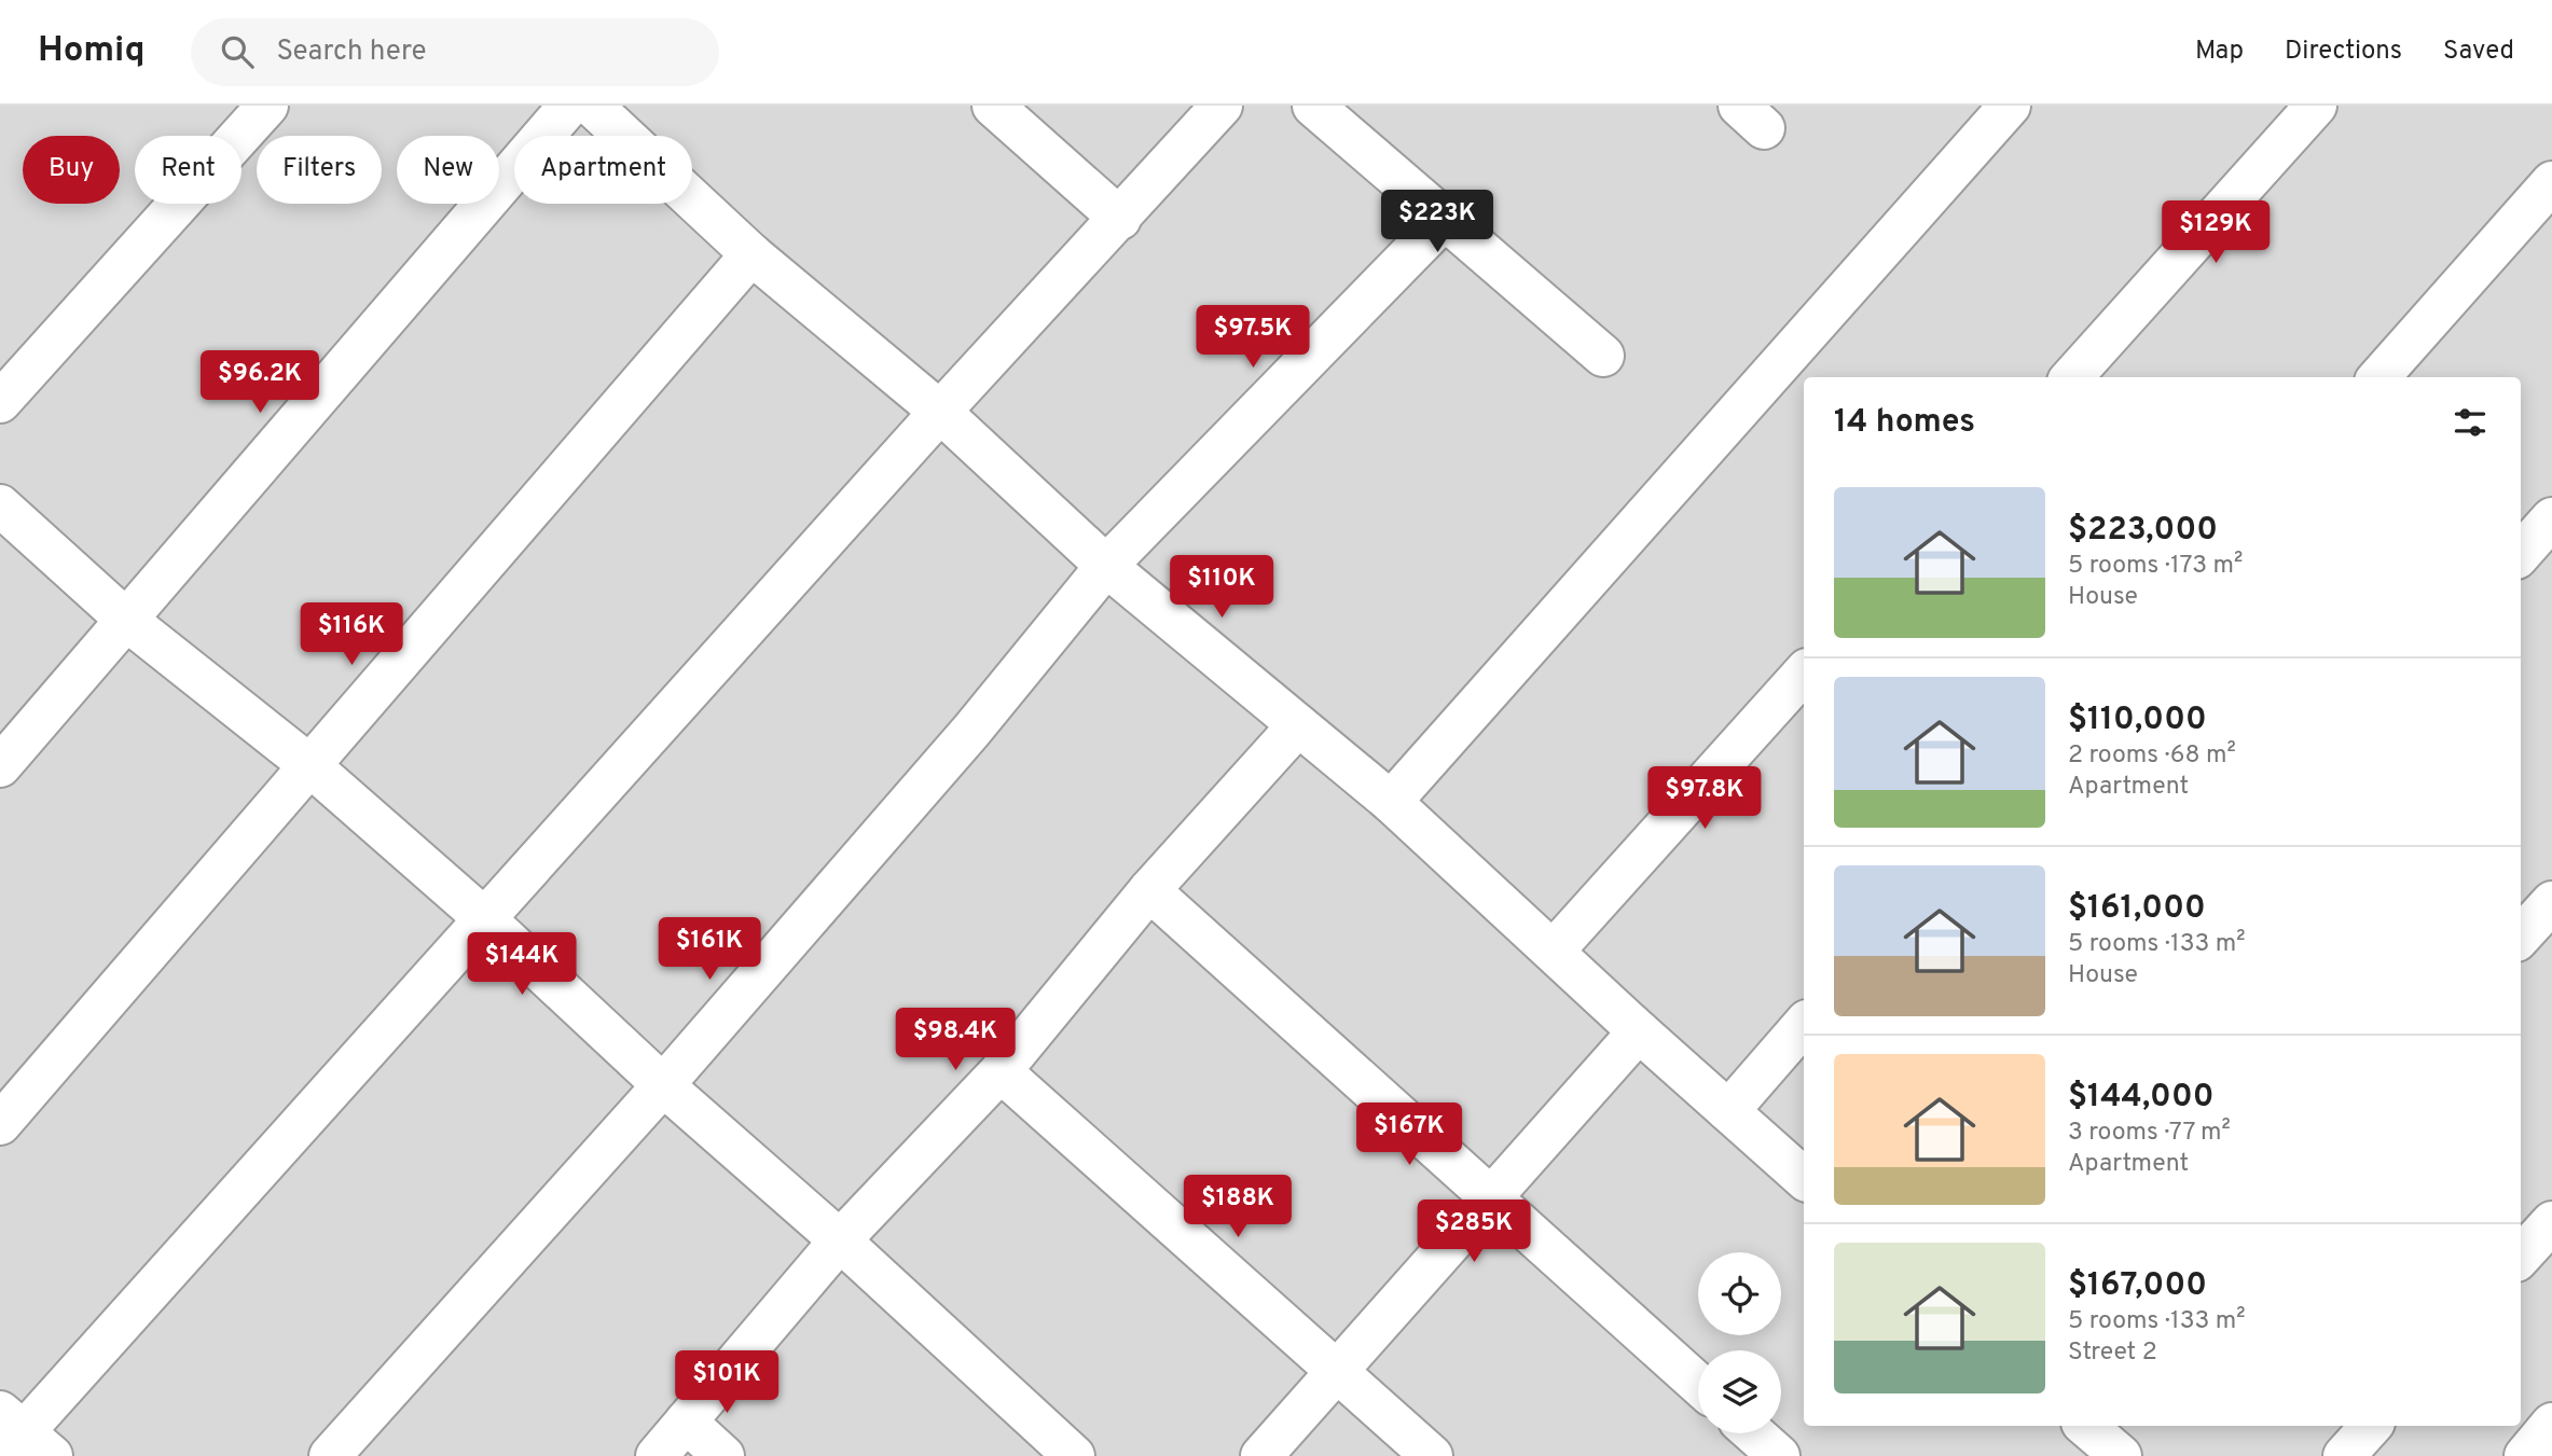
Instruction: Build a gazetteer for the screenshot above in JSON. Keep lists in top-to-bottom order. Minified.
{"page":{"header":"Homiq","search":"Search here","nav":["Map","Directions","Saved"],"chip":["Buy","Rent","Filters","New","Apartment"],"price":["$223K","$129K","$97.5K","$96.2K","$110K","$116K","$97.8K","$161K","$144K","$98.4K","$167K","$188K","$285K","$101K"],"heading":"14 homes","list":[{"name":"$223,000","note":"5 rooms · 173 m² · House"},{"name":"$110,000","note":"2 rooms · 68 m² · Apartment"},{"name":"$161,000","note":"5 rooms · 133 m² · House"},{"name":"$144,000","note":"3 rooms · 77 m² · Apartment"},{"name":"$167,000","note":"5 rooms · 133 m² · Street 2"}]}}
